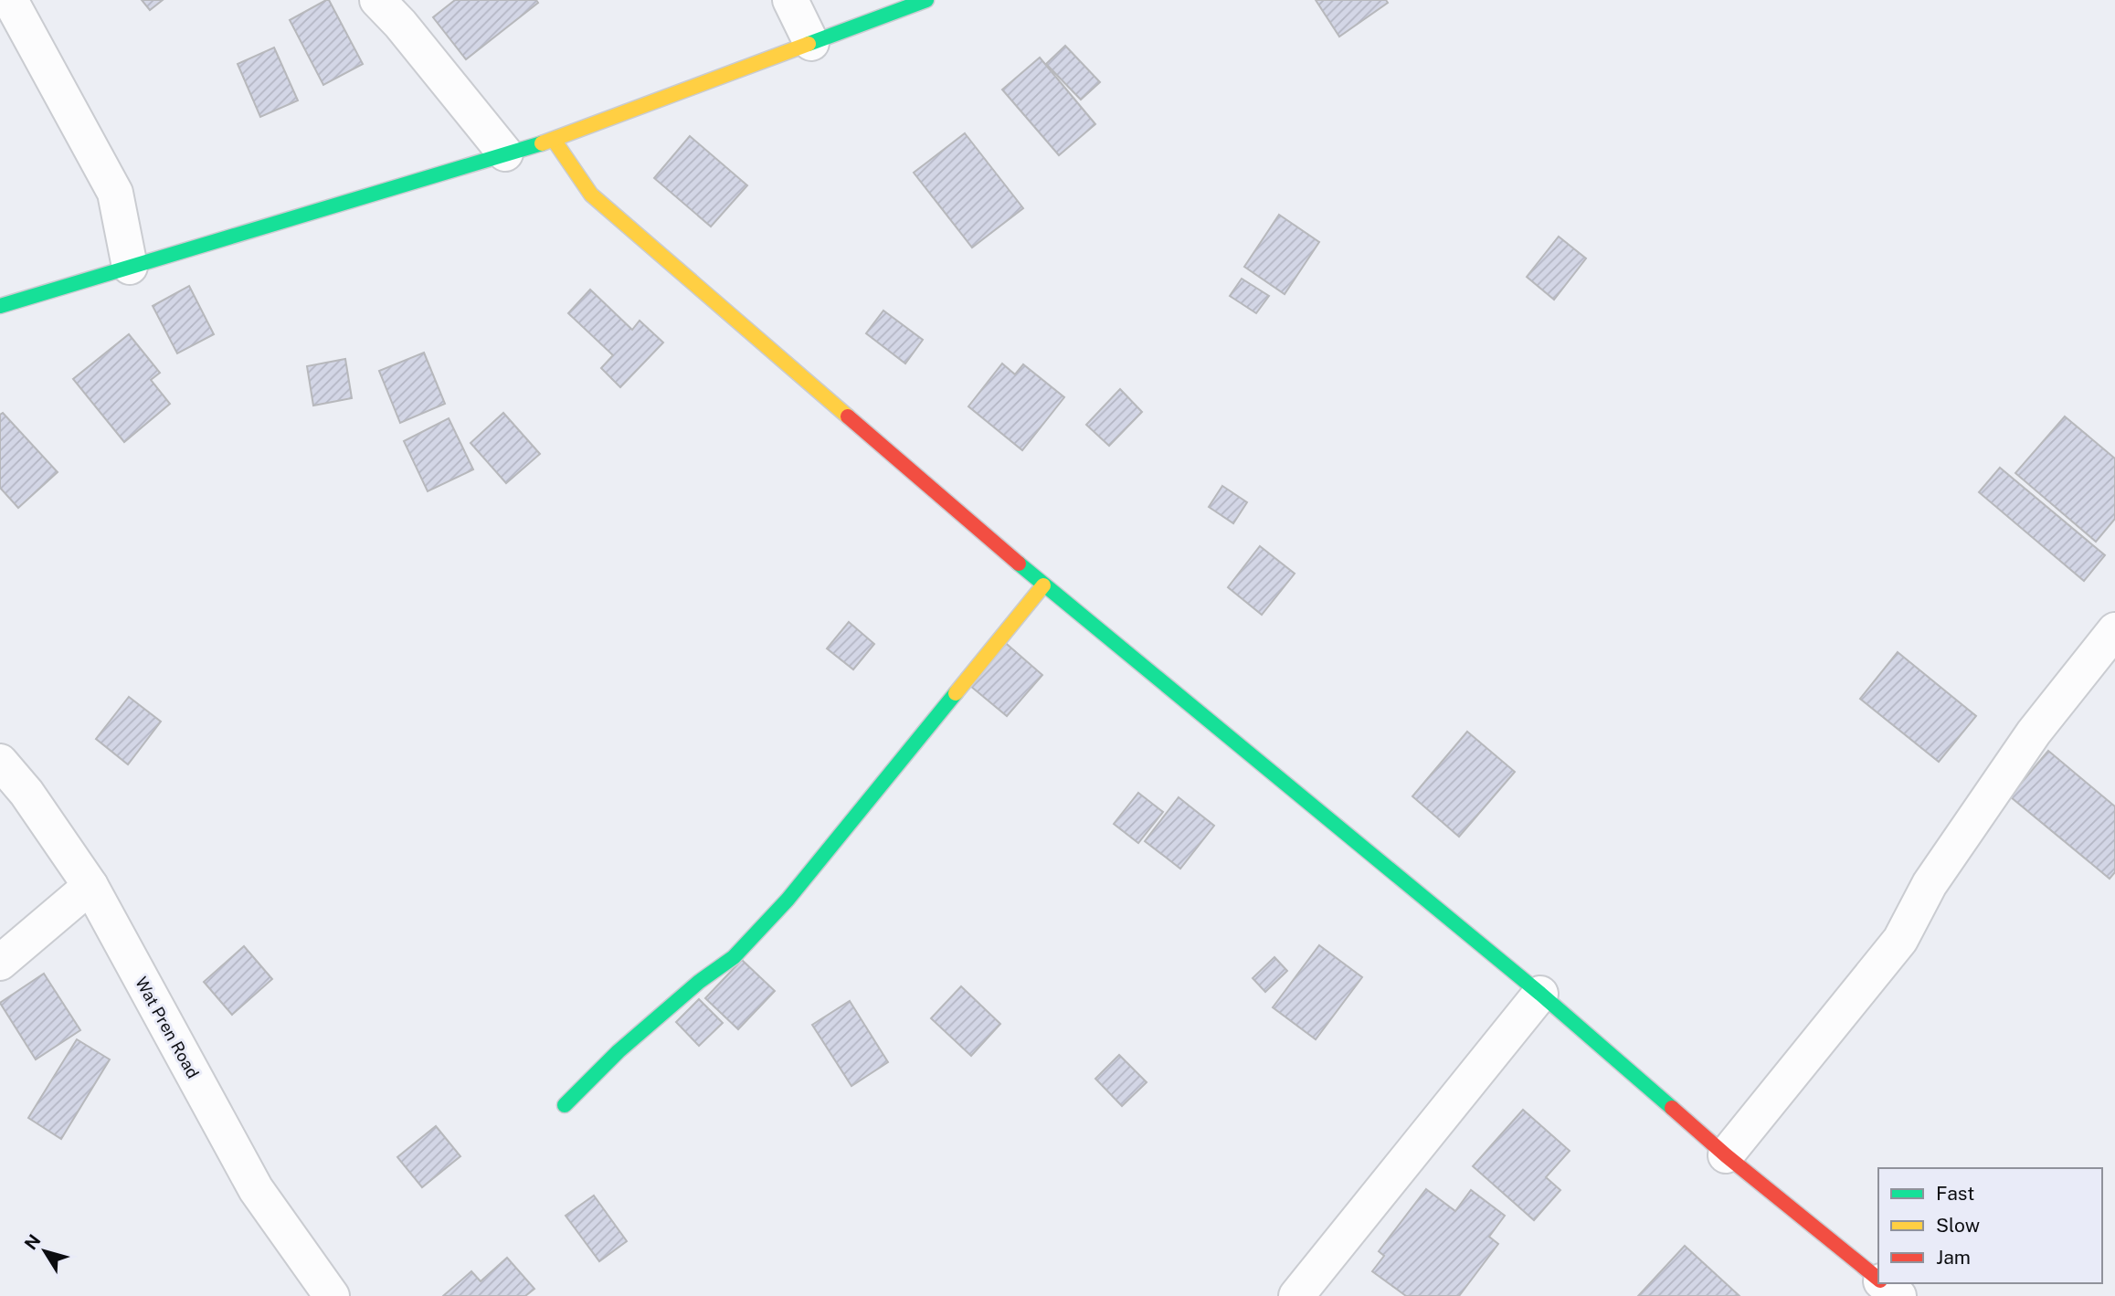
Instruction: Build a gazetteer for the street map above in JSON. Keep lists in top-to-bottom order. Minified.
{"streets":{"street":["Wat Pren Road"]},"legend":["Fast","Slow","Jam"],"north":"top left"}
